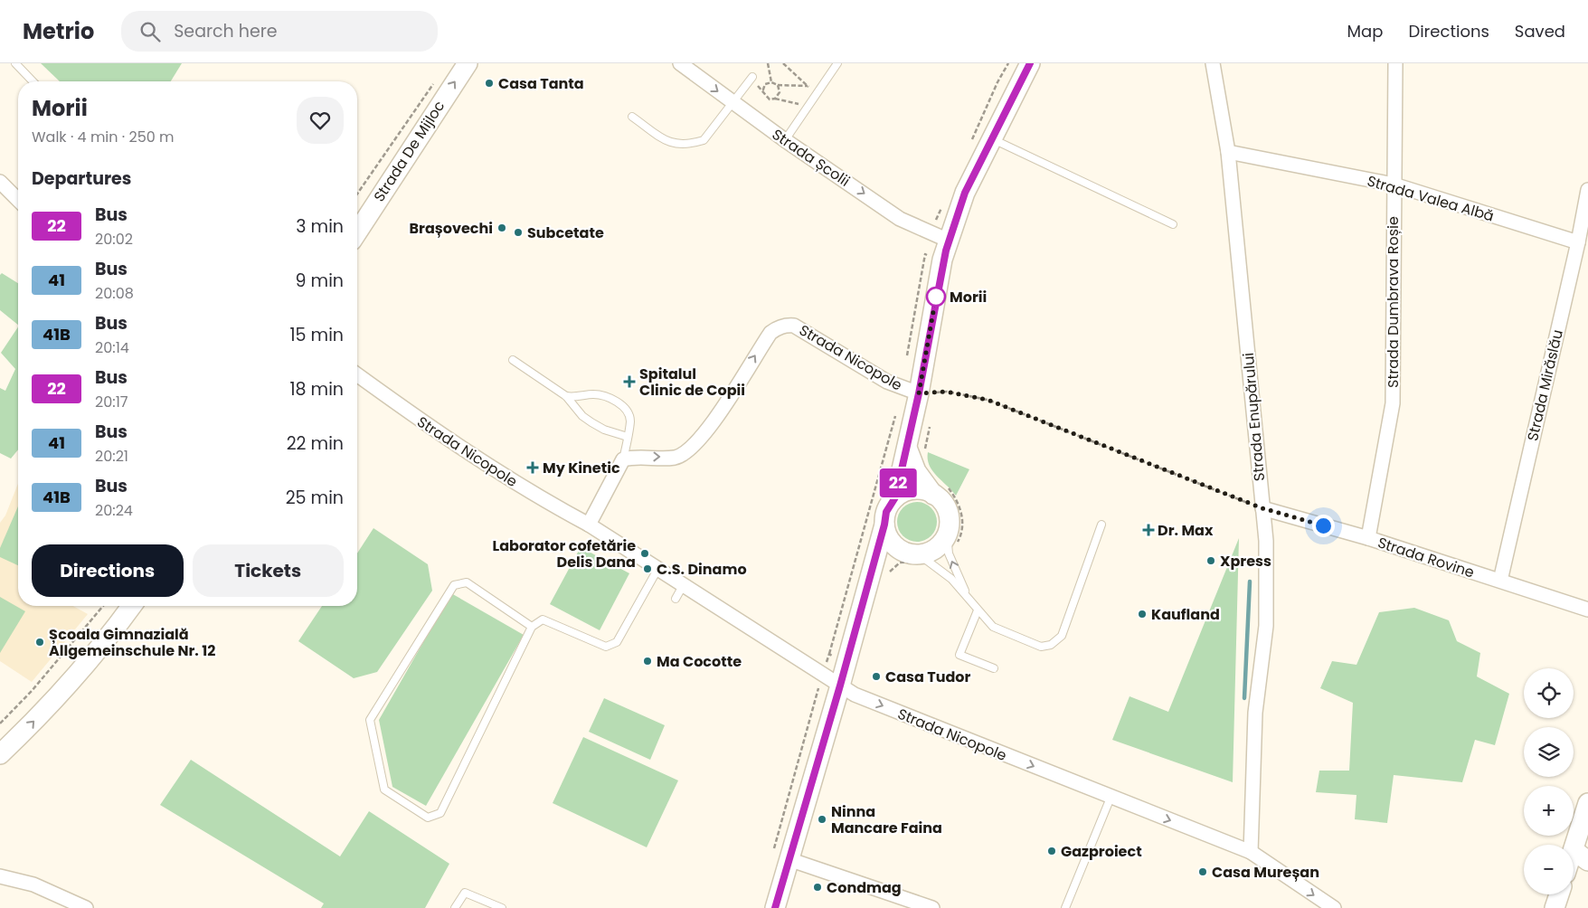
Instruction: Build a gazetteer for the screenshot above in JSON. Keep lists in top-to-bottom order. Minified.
{"streets":{"street":["Strada De Mijloc","Strada Școlii","Strada Valea Albă","Strada Dumbrava Roșie","Strada Nicopole","Strada Mirăslău","Strada Enupărului","Strada Rovine"]},"crossings":[["Strada Valea Albă","Strada Dumbrava Roșie"],["Strada Valea Albă","Strada Mirăslău"],["Strada Valea Albă","Strada Enupărului"],["Strada Dumbrava Roșie","Strada Rovine"],["Strada Nicopole","Strada Enupărului"],["Strada Mirăslău","Strada Rovine"],["Strada Enupărului","Strada Rovine"]],"one_way":["Strada De Mijloc","Strada Școlii","Strada Nicopole"],"places":{"other":["Casa Tanta","Brașovechi","Subcetate","Morii","Laborator cofetărie Delis Dana","Xpress","C.S. Dinamo","Kaufland","Școala Gimnazială Allgemeinschule Nr. 12","Ma Cocotte","Casa Tudor","Ninna Mancare Faina","Gazproiect","Casa Mureșan","Condmag"],"health":["Spitalul Clinic de Copii","My Kinetic","Dr. Max"]},"lines":["bus line 22"],"page":{"header":"Metrio","search":"Search here","nav":["Map","Directions","Saved"],"on_map":"22","heading":[["Morii","Walk · 4 min · 250 m"],"Departures"],"list":[{"mark":"22","name":"Bus","note":"20:02","value":"3 min"},{"mark":"41","name":"Bus","note":"20:08","value":"9 min"},{"mark":"41B","name":"Bus","note":"20:14","value":"15 min"},{"mark":"22","name":"Bus","note":"20:17","value":"18 min"},{"mark":"41","name":"Bus","note":"20:21","value":"22 min"},{"mark":"41B","name":"Bus","note":"20:24","value":"25 min"}],"buttons":["Directions","Tickets"],"map_buttons":["+","−"]}}
